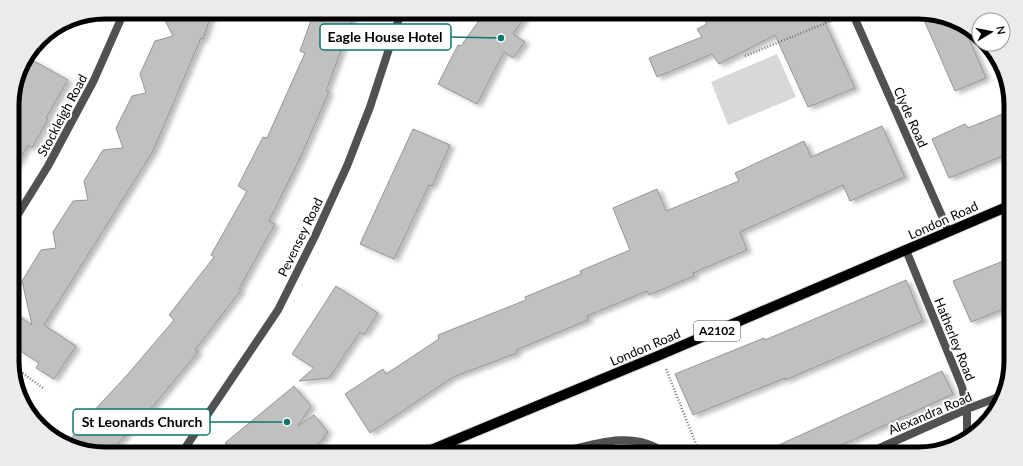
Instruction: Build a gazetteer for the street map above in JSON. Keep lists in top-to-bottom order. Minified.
{"streets":{"main road":["London Road","A2102"],"street":["Stockleigh Road","Clyde Road","Pevensey Road","Hatherley Road","Alexandra Road"]},"crossings":[["Clyde Road","London Road"],["London Road","Hatherley Road"],["Hatherley Road","Alexandra Road"]],"places":["Eagle House Hotel","St Leonards Church"],"north":"right"}
